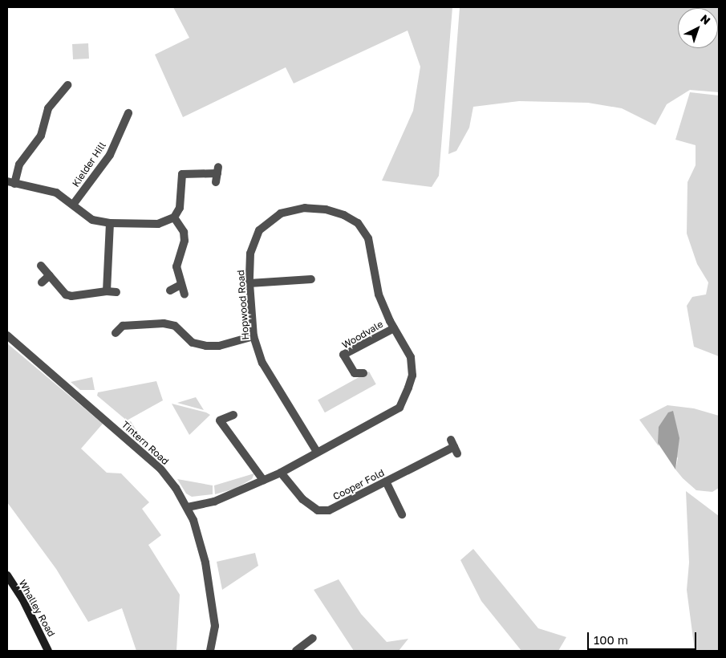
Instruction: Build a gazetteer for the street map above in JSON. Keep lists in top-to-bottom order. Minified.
{"streets":{"street":["Kielder Hill","Hopwood Road","Woodvale","Tintern Road","Cooper Fold","Whalley Road"]},"crossings":[["Hopwood Road","Woodvale"],["Hopwood Road","Tintern Road"],["Hopwood Road","Cooper Fold"]],"scale_bar":"100 m","north":"top right"}
